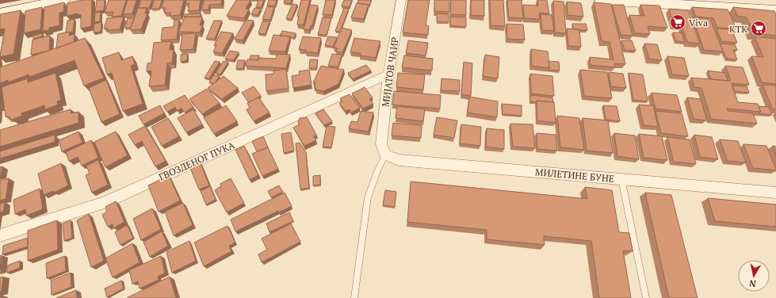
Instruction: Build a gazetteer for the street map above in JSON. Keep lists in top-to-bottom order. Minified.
{"streets":{"street":["МИЈАТОВ ЧАИР","ГВОЗДЕНОГ ПУКА","МИЛЕТИНЕ БУНЕ"]},"crossings":[["МИЈАТОВ ЧАИР","ГВОЗДЕНОГ ПУКА"],["МИЈАТОВ ЧАИР","МИЛЕТИНЕ БУНЕ"]],"places":{"supermarket":["Viva","KTK"]},"north":"bottom"}
